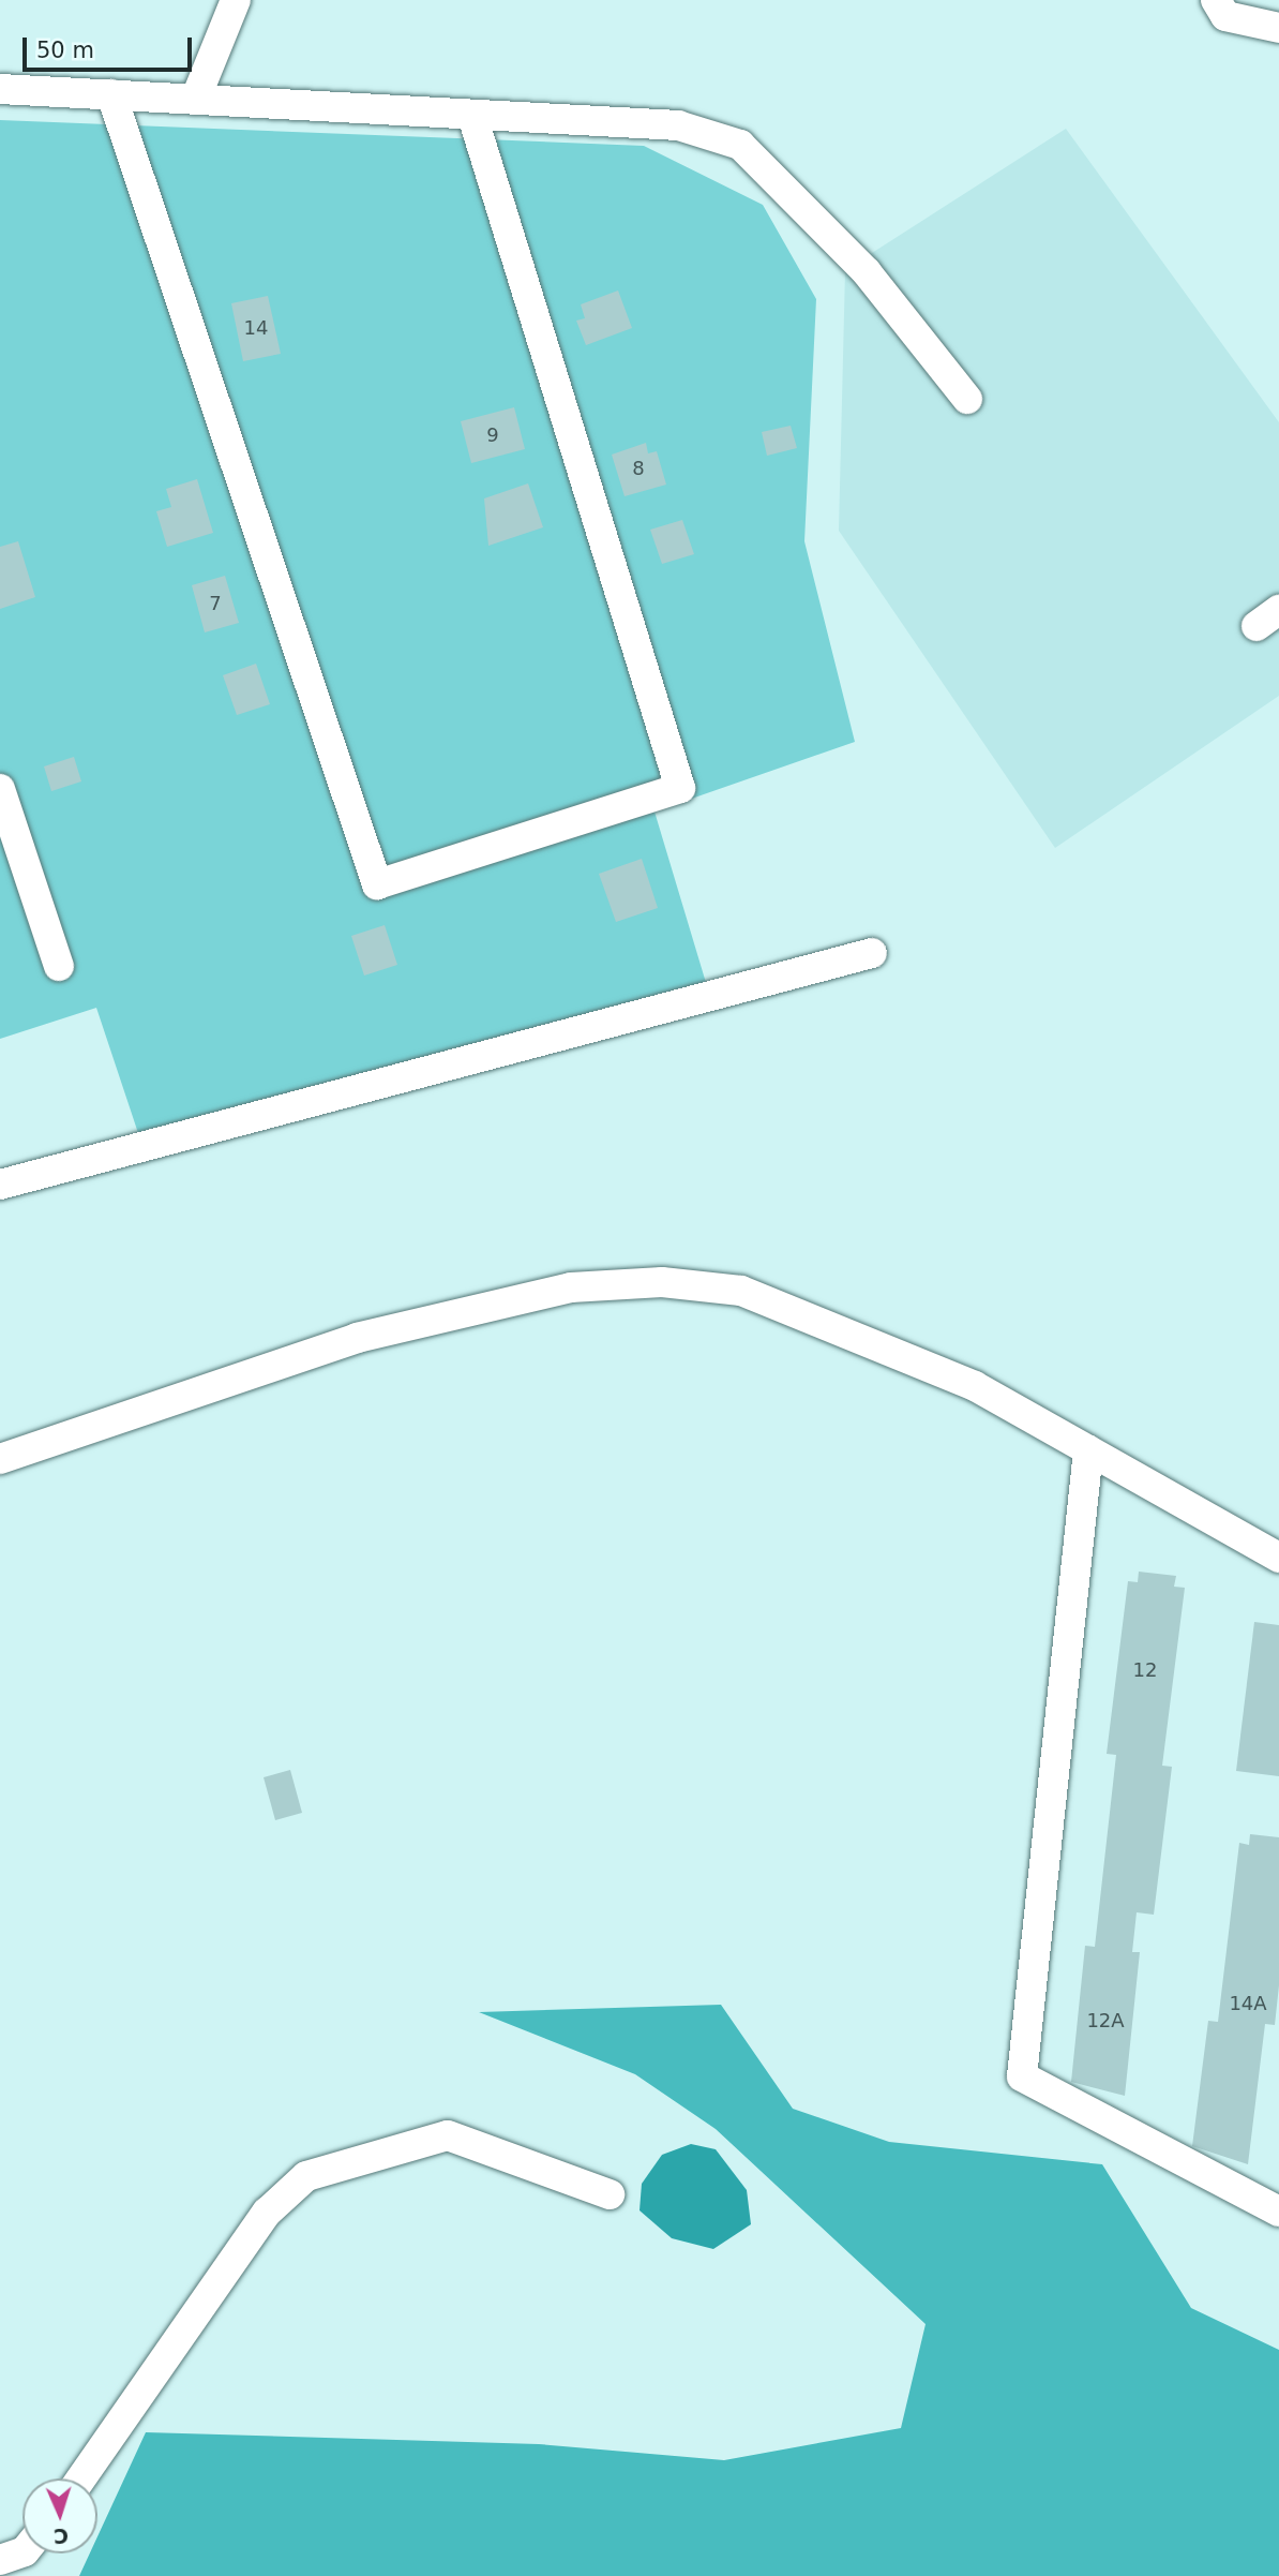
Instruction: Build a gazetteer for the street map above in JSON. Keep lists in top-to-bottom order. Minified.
{"house_numbers":["14","9","8","7","12","14А","12А"],"scale_bar":"50 m","north":"bottom"}
